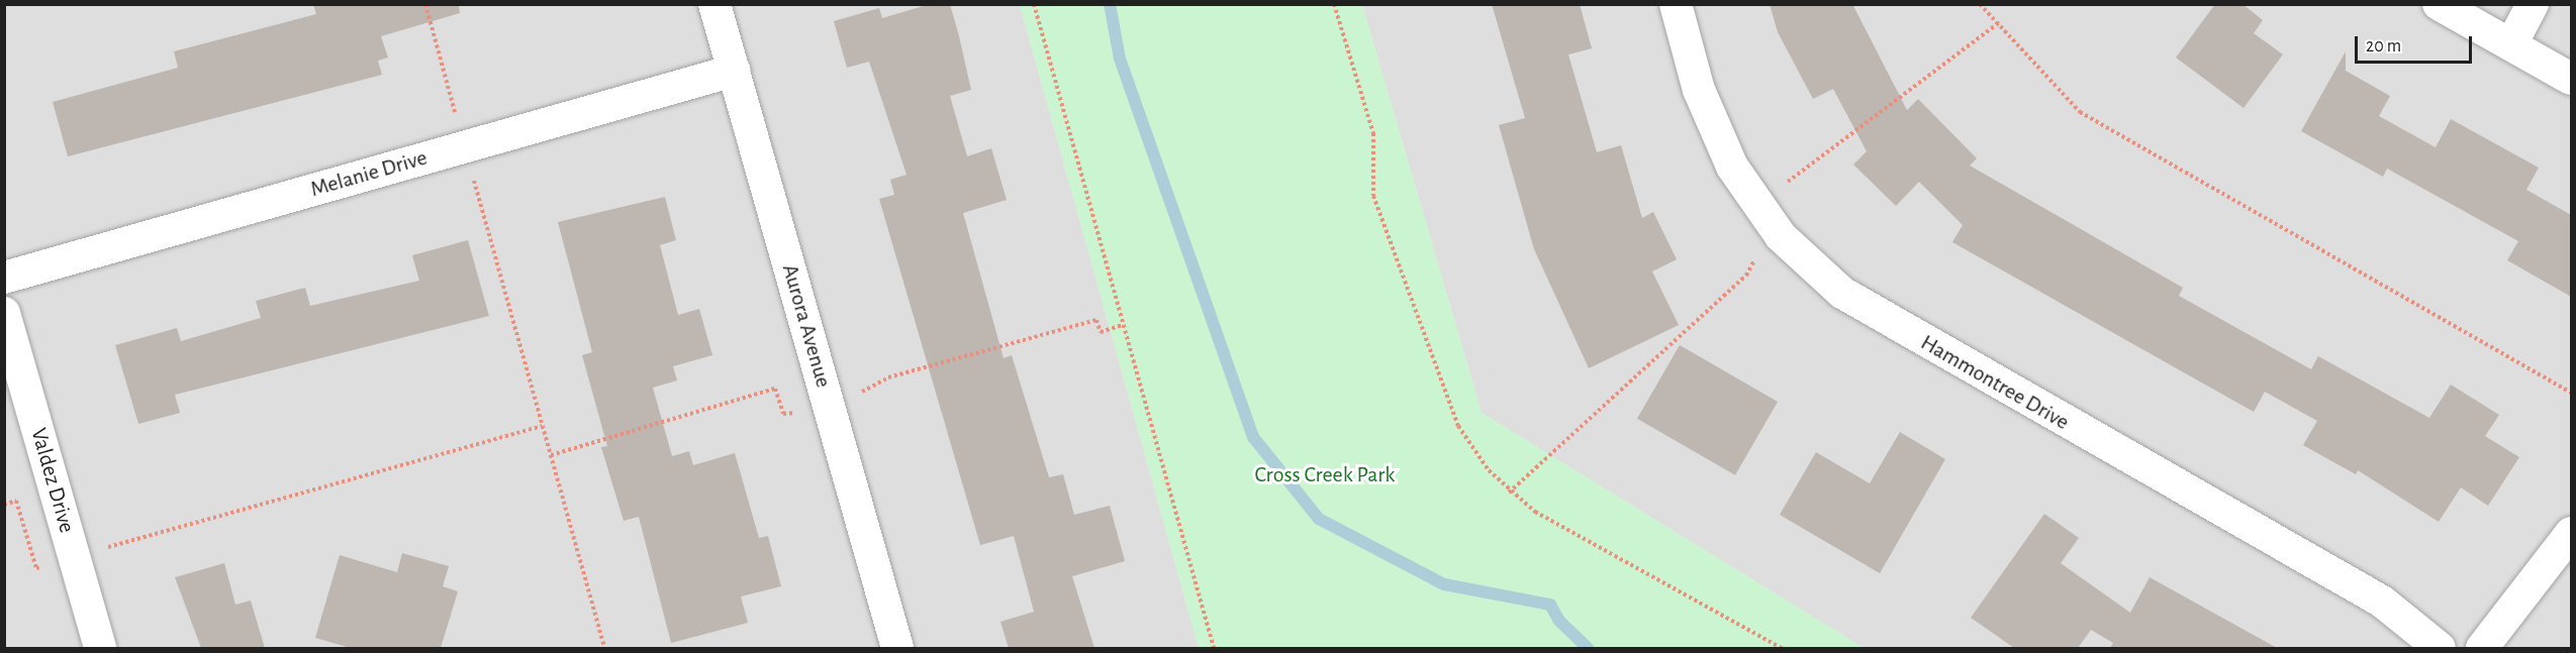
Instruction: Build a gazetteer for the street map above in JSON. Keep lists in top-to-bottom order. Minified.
{"streets":{"street":["Melanie Drive","Aurora Avenue","Hammontree Drive","Valdez Drive"]},"crossings":[["Melanie Drive","Aurora Avenue"]],"parks":["Cross Creek Park"],"scale_bar":"20 m"}
